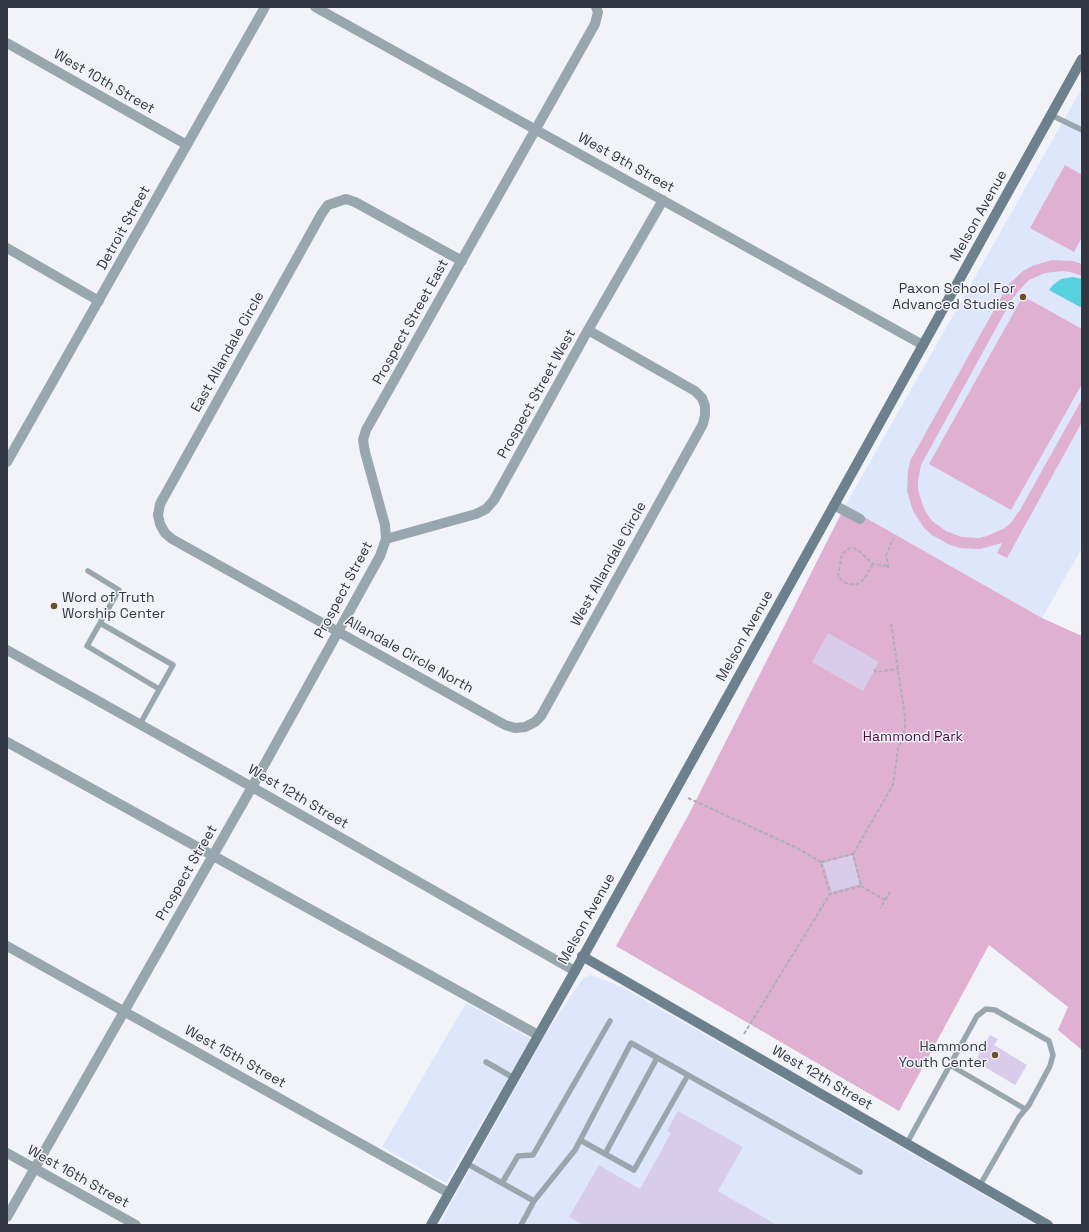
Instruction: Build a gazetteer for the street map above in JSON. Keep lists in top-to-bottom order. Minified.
{"streets":{"street":["West 10th Street","West 9th Street","Melson Avenue","Detroit Street","Prospect Street East","East Allandale Circle","Prospect Street West","West Allandale Circle","Prospect Street","Allandale Circle North","West 12th Street","West 15th Street","West 16th Street"]},"crossings":[["West 10th Street","Detroit Street"],["West 9th Street","Melson Avenue"],["West 9th Street","Prospect Street East"],["West 9th Street","Prospect Street West"],["Melson Avenue","West 12th Street"],["Melson Avenue","West 15th Street"],["Prospect Street East","East Allandale Circle"],["Prospect Street East","Prospect Street West"],["Prospect Street East","Prospect Street"],["East Allandale Circle","Allandale Circle North"],["Prospect Street West","West Allandale Circle"],["Prospect Street West","Prospect Street"],["West Allandale Circle","Allandale Circle North"],["Prospect Street","Allandale Circle North"],["Prospect Street","West 12th Street"],["Prospect Street","West 15th Street"],["Prospect Street","West 16th Street"]],"parks":["Hammond Park"],"places":["Paxon School For Advanced Studies","Word of Truth Worship Center","Hammond Youth Center"]}
